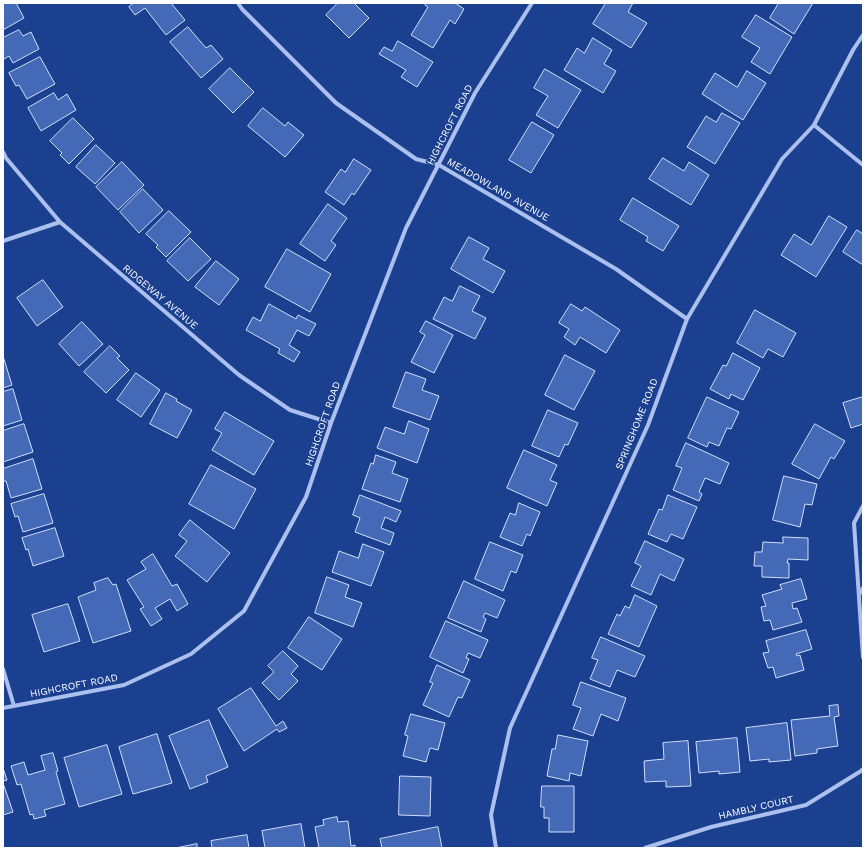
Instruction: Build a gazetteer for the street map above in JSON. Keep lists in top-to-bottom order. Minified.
{"streets":{"street":["HIGHCROFT ROAD","MEADOWLAND AVENUE","RIDGEWAY AVENUE","SPRINGHOME ROAD","HAMBLY COURT"]},"crossings":[["HIGHCROFT ROAD","MEADOWLAND AVENUE"],["HIGHCROFT ROAD","RIDGEWAY AVENUE"],["MEADOWLAND AVENUE","SPRINGHOME ROAD"]]}
